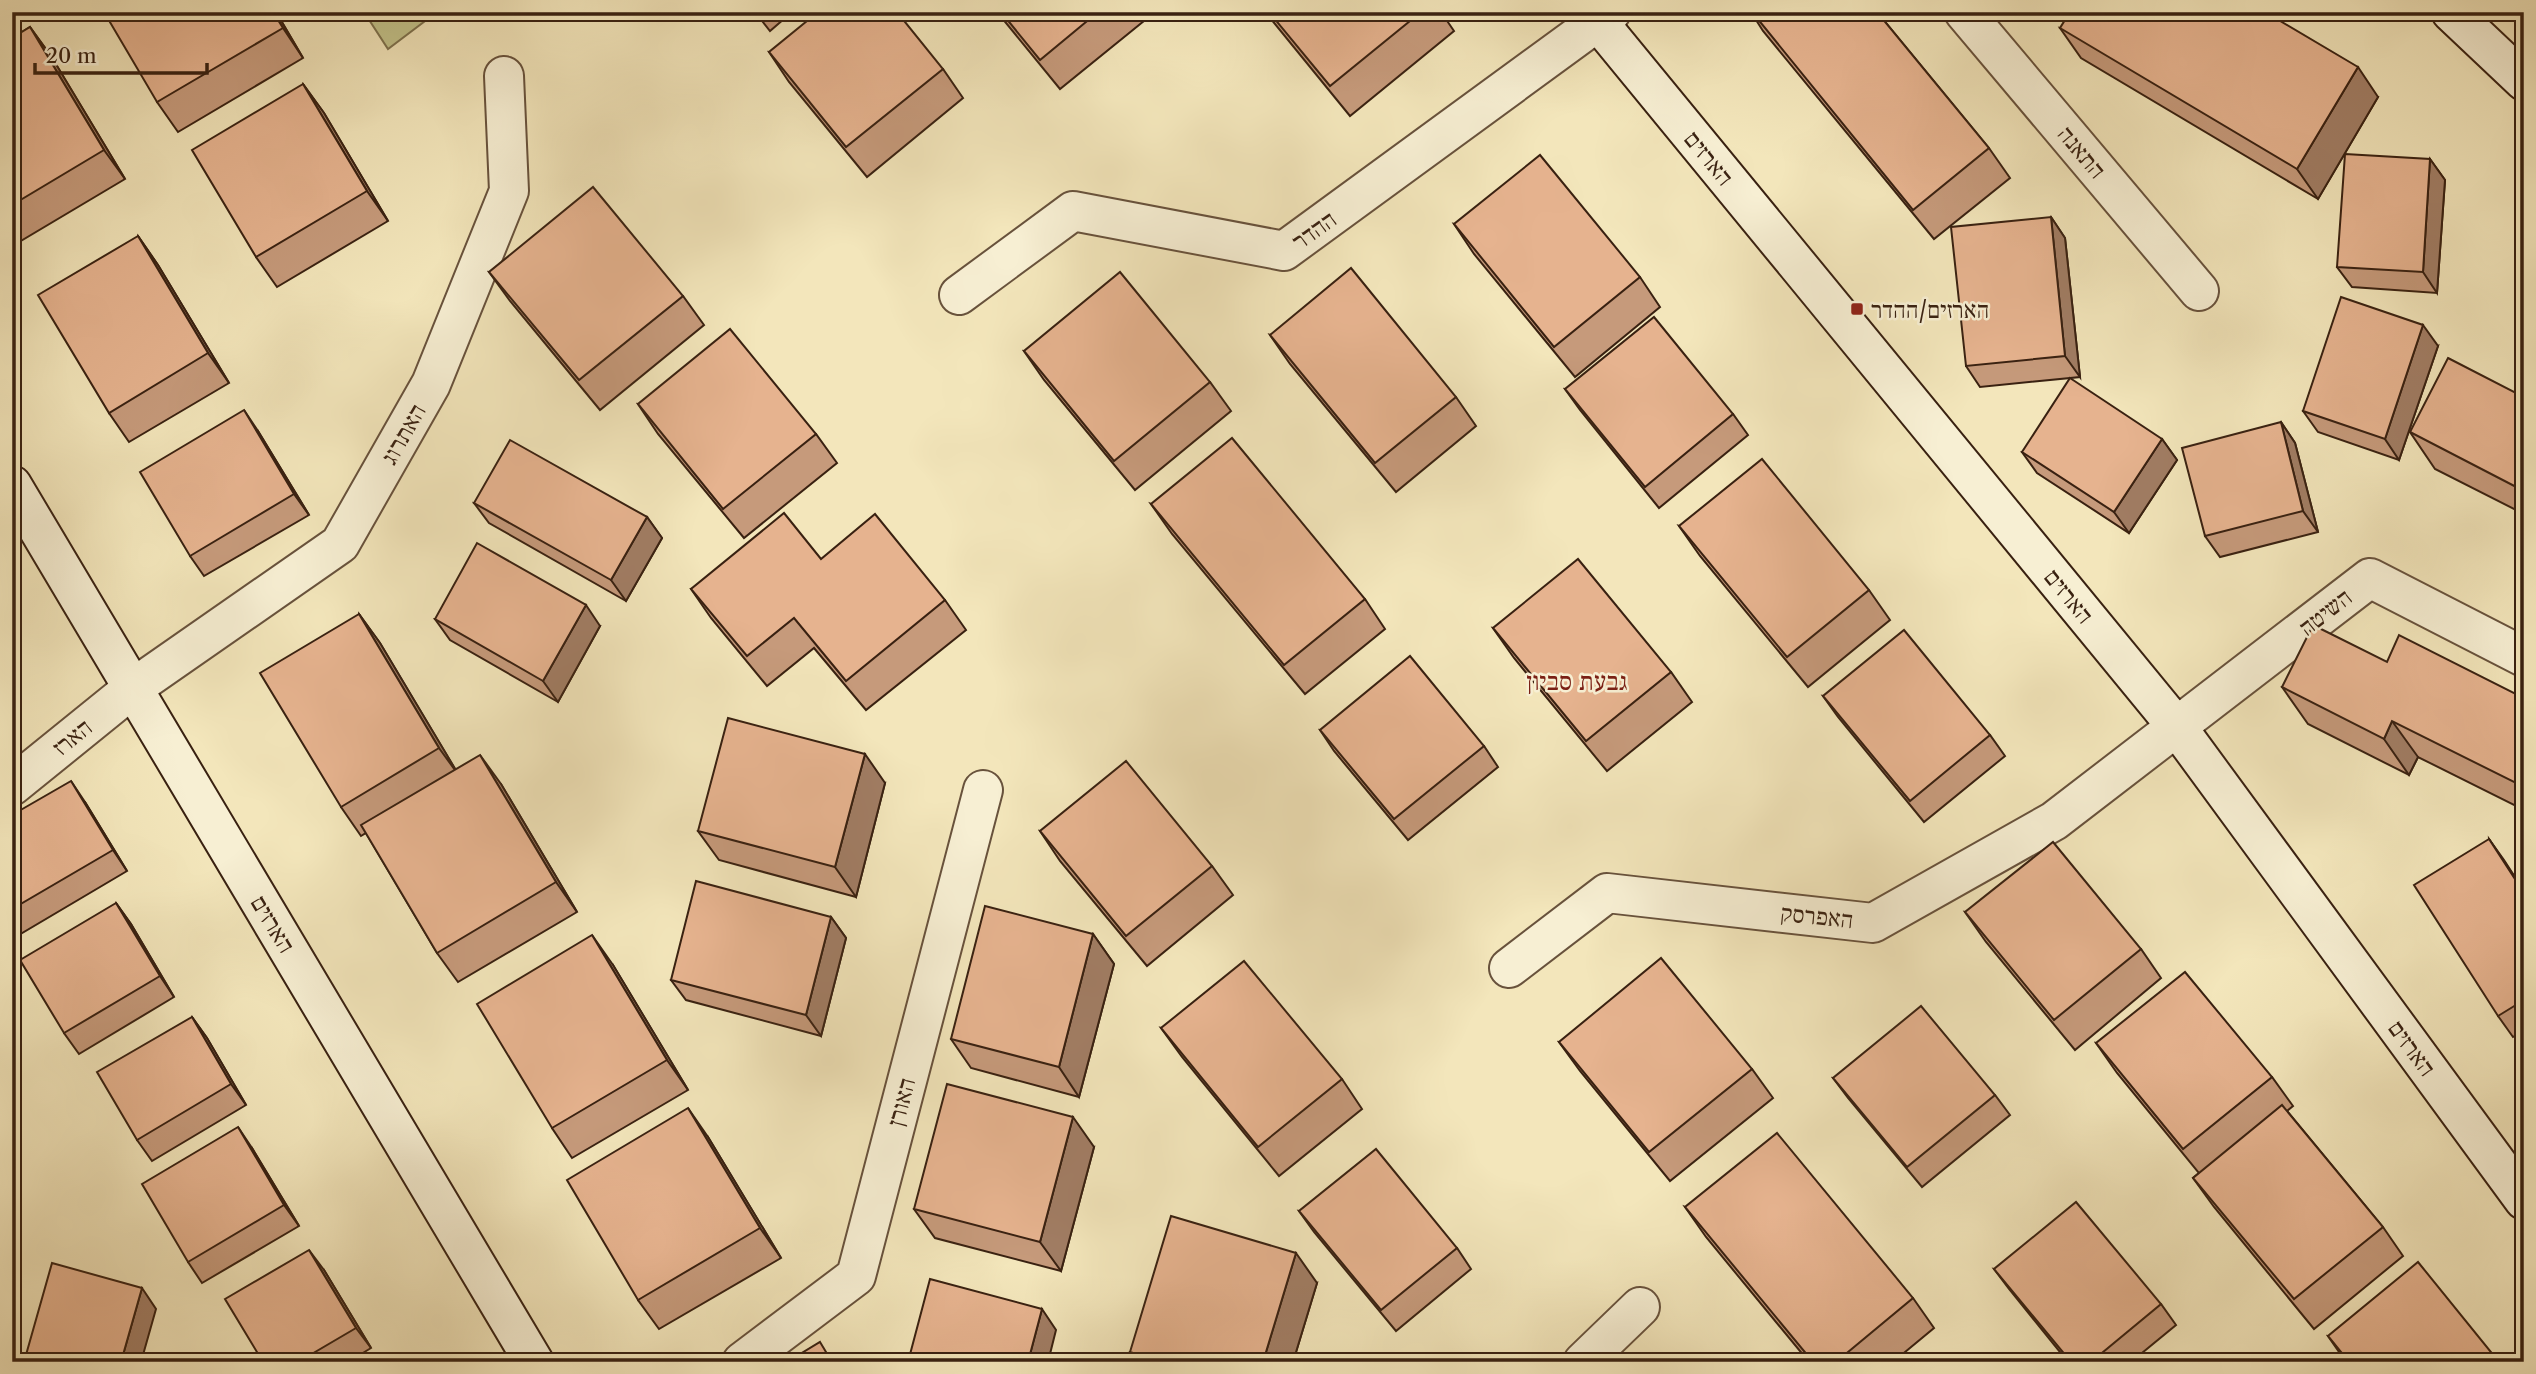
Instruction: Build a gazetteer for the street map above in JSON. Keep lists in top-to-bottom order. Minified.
{"streets":{"street":["התאנה","הארזים","ההדר","האתרוג","השיטה","הארז","האפרסק","האורן"]},"crossings":[["הארזים","ההדר"],["הארזים","האתרוג"],["הארזים","השיטה"],["הארזים","הארז"],["הארזים","האפרסק"],["האתרוג","הארז"],["השיטה","האפרסק"]],"districts":["גבעת סביון"],"places":{"transit":["הארזים/ההדר"]},"scale_bar":"20 m"}
